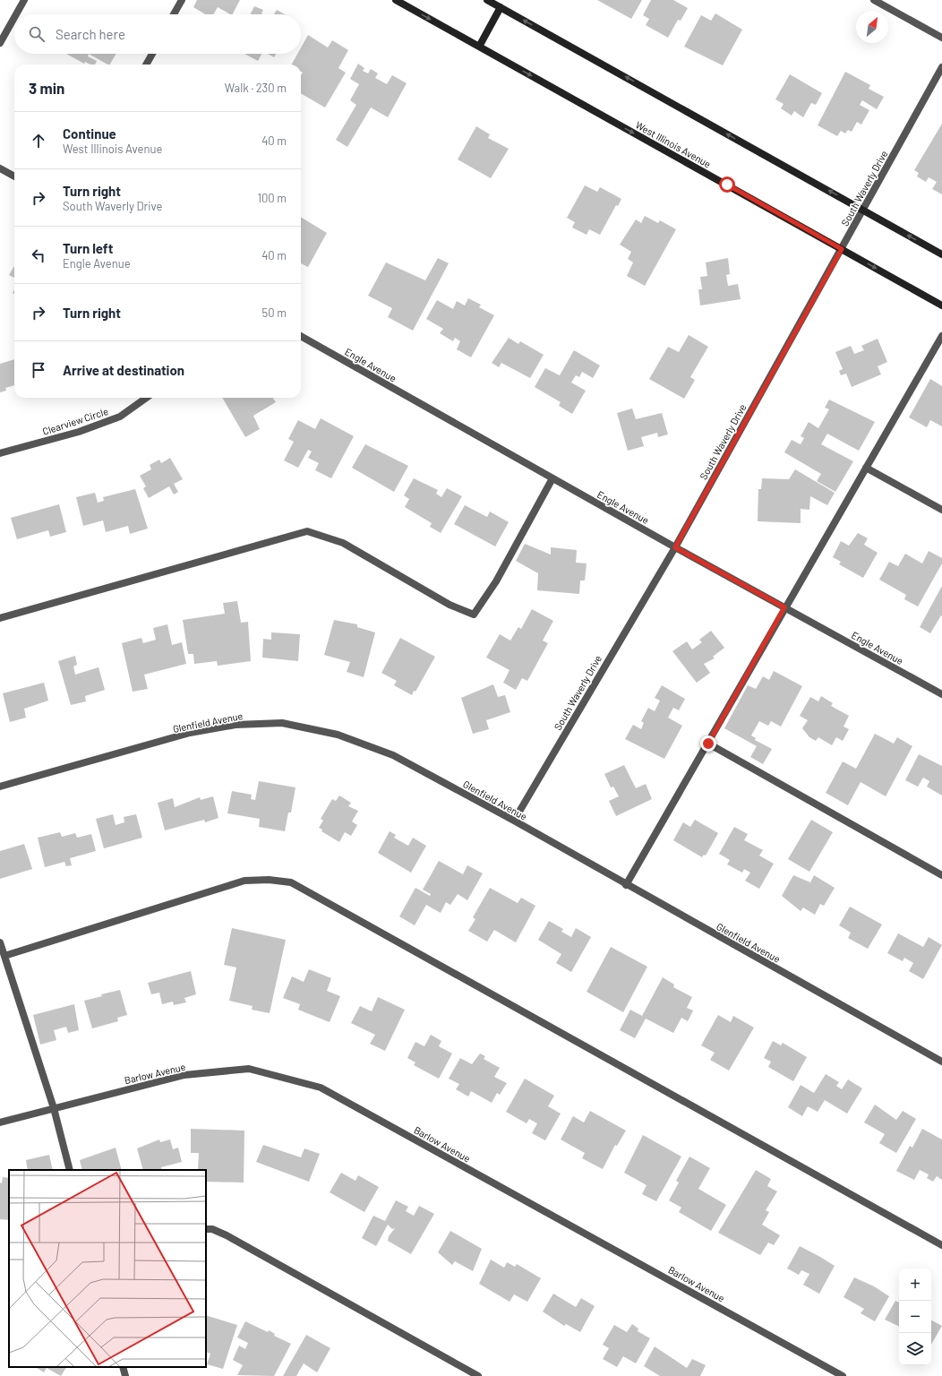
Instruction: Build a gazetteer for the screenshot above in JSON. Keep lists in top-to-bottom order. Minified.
{"streets":{"main road":["West Illinois Avenue"],"street":["South Waverly Drive","Engle Avenue","Clearview Circle","Glenfield Avenue","Barlow Avenue"]},"crossings":[["West Illinois Avenue","South Waverly Drive"],["South Waverly Drive","Engle Avenue"],["South Waverly Drive","Glenfield Avenue"]],"north":"top right","page":{"search":"Search here","heading":["3 min","Walk · 230 m"],"list":[["Continue","West Illinois Avenue","40 m"],["Turn right","South Waverly Drive","100 m"],["Turn left","Engle Avenue","40 m"],["Turn right","50 m"],"Arrive at destination"],"map_buttons":["+","−"]}}
